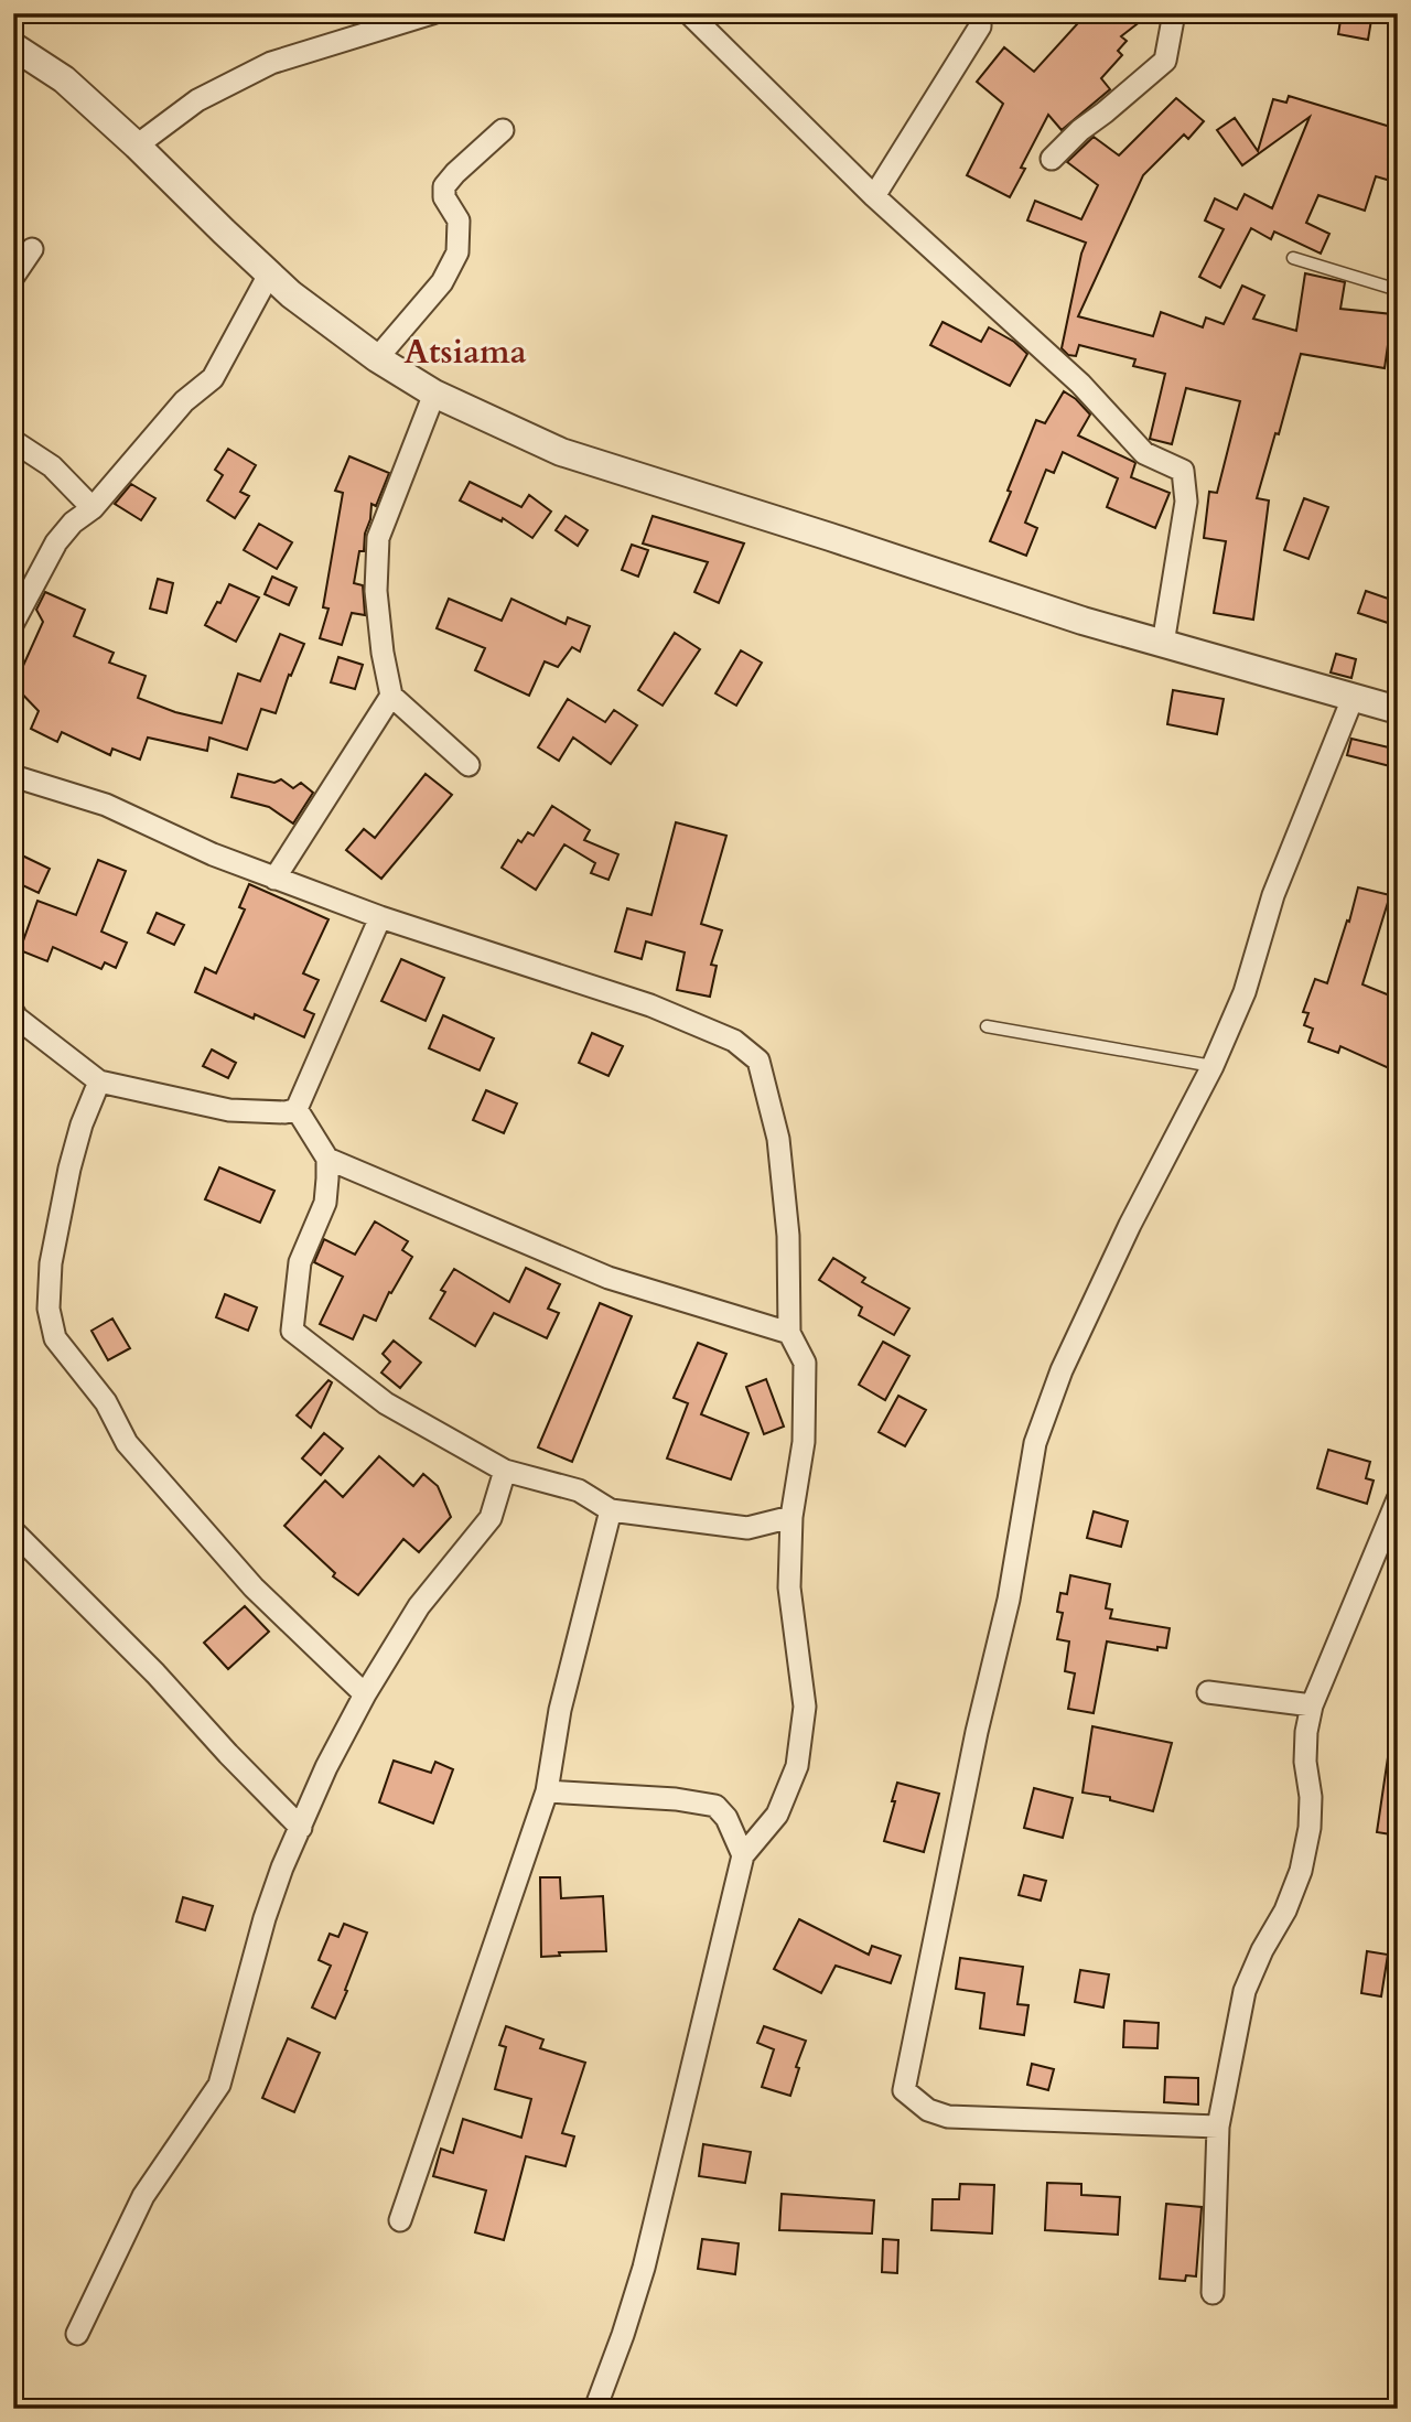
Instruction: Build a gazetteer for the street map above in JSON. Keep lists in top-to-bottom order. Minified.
{"districts":["Atsiama"]}
